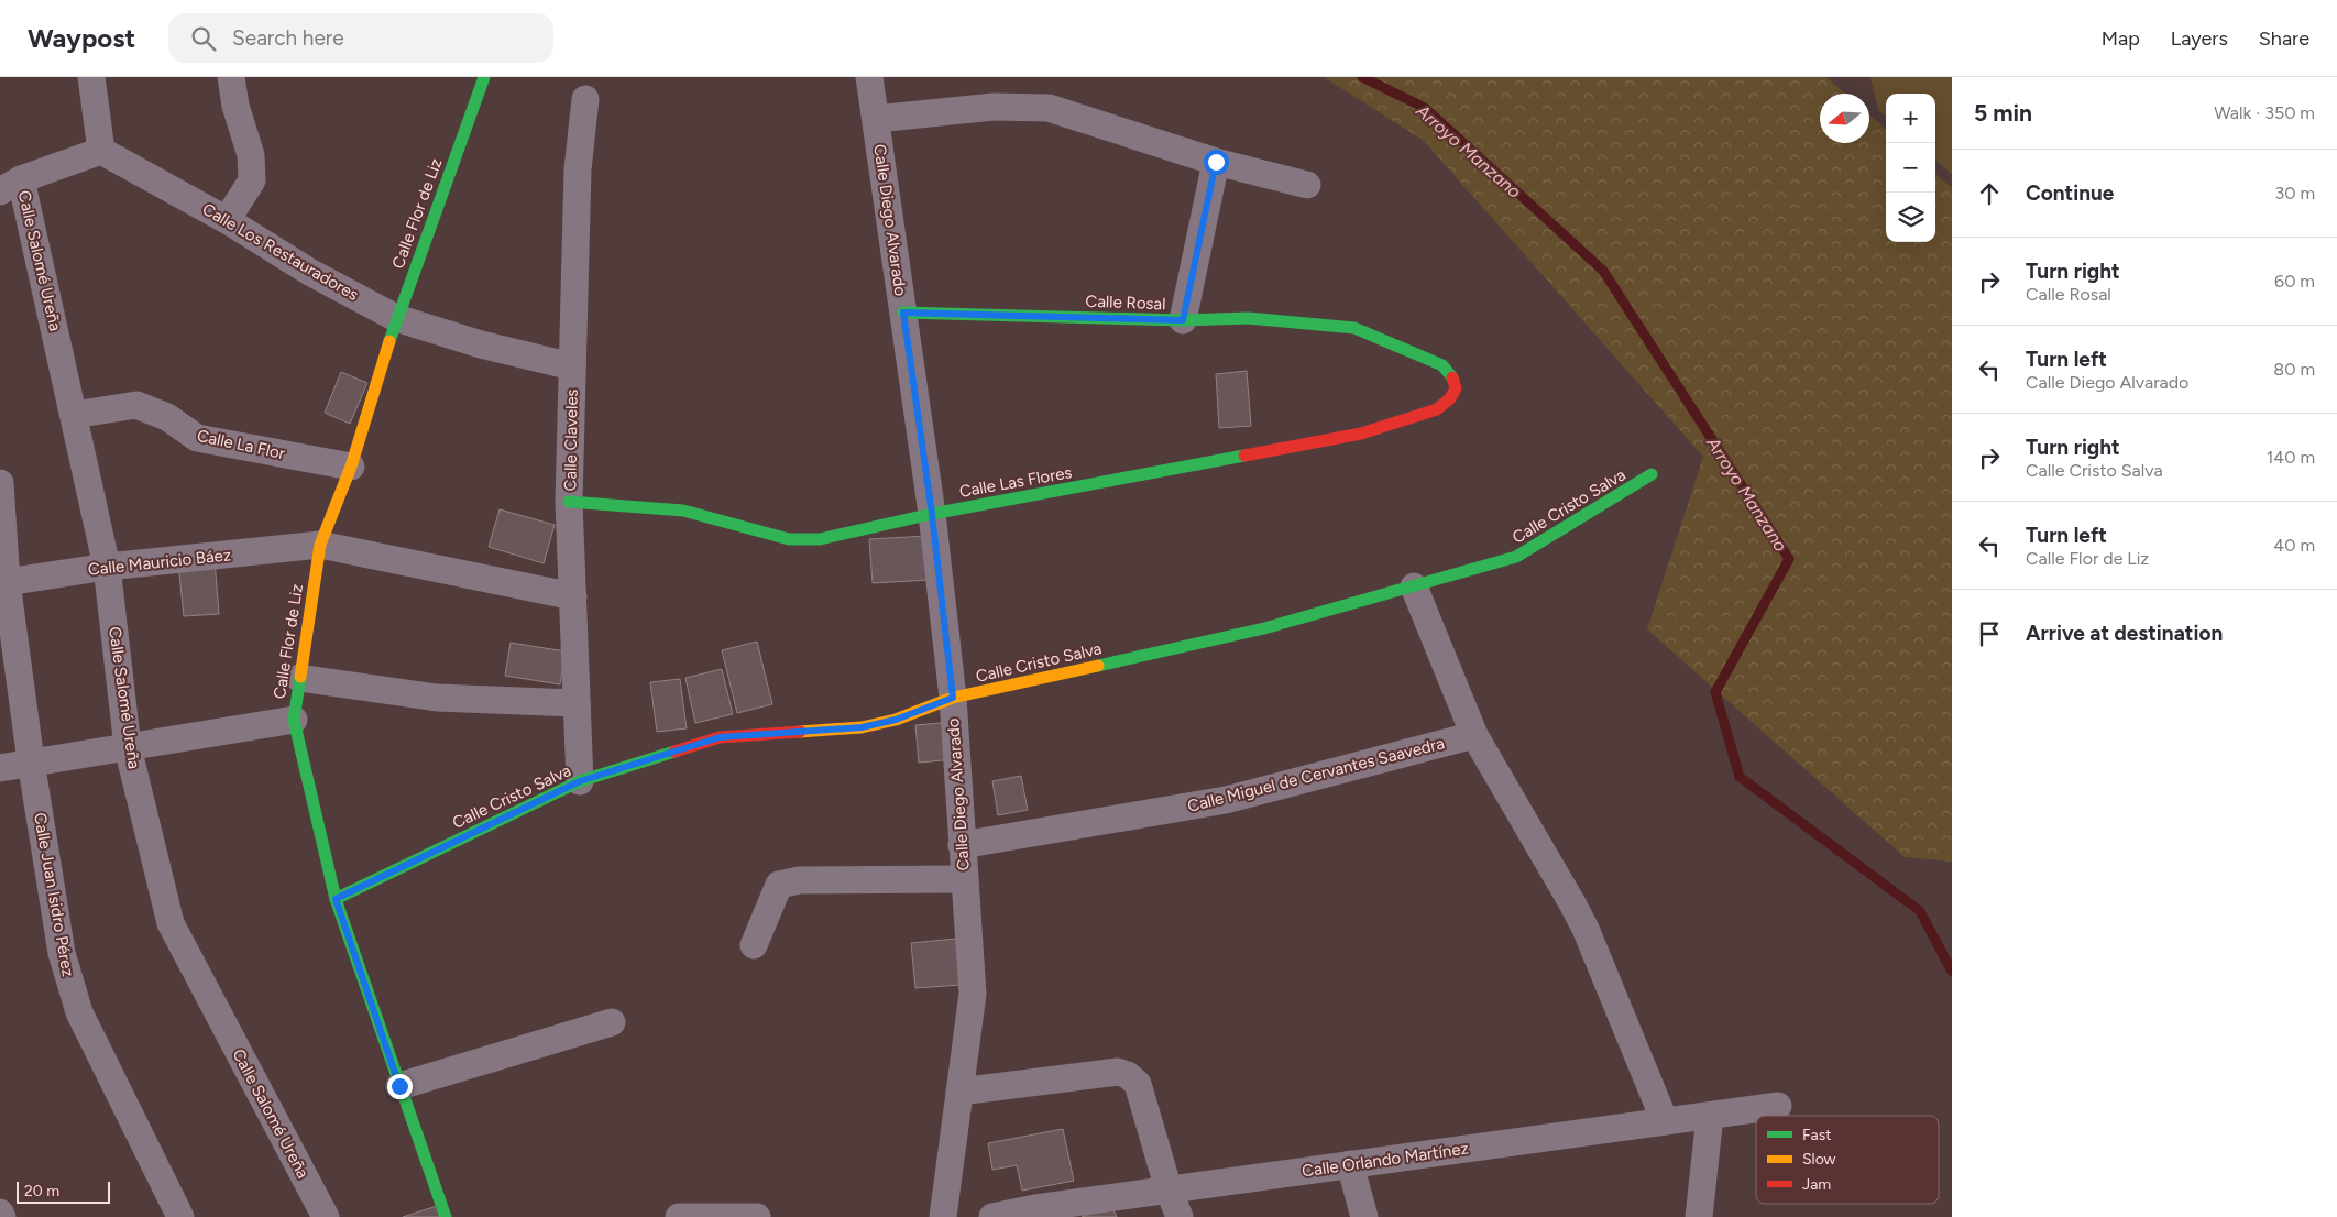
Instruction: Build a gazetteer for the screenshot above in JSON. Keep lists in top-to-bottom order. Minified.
{"streets":{"street":["Calle Flor de Liz","Calle Diego Alvarado","Calle Los Restauradores","Calle Salomé Ureña","Calle Rosal","Calle Claveles","Calle La Flor","Calle Las Flores","Calle Cristo Salva","Calle Mauricio Báez","Calle Miguel de Cervantes Saavedra","Calle Juan Isidro Pérez","Calle Orlando Martínez"]},"crossings":[["Calle Flor de Liz","Calle Los Restauradores"],["Calle Flor de Liz","Calle La Flor"],["Calle Flor de Liz","Calle Cristo Salva"],["Calle Flor de Liz","Calle Mauricio Báez"],["Calle Diego Alvarado","Calle Rosal"],["Calle Diego Alvarado","Calle Las Flores"],["Calle Diego Alvarado","Calle Cristo Salva"],["Calle Diego Alvarado","Calle Miguel de Cervantes Saavedra"],["Calle Los Restauradores","Calle Claveles"],["Calle Salomé Ureña","Calle La Flor"],["Calle Salomé Ureña","Calle Mauricio Báez"],["Calle Rosal","Calle Las Flores"],["Calle Claveles","Calle Las Flores"],["Calle Claveles","Calle Cristo Salva"],["Calle Claveles","Calle Mauricio Báez"],["Calle Mauricio Báez","Calle Juan Isidro Pérez"]],"water":["Arroyo Manzano"],"legend":["Fast","Slow","Jam"],"scale_bar":"20 m","north":"left","page":{"header":"Waypost","search":"Search here","nav":["Map","Layers","Share"],"heading":["5 min","Walk · 350 m"],"map_buttons":["+","−"],"list":[["Continue","30 m"],["Turn right","Calle Rosal","60 m"],["Turn left","Calle Diego Alvarado","80 m"],["Turn right","Calle Cristo Salva","140 m"],["Turn left","Calle Flor de Liz","40 m"],"Arrive at destination"],"scale":"20 m"}}
